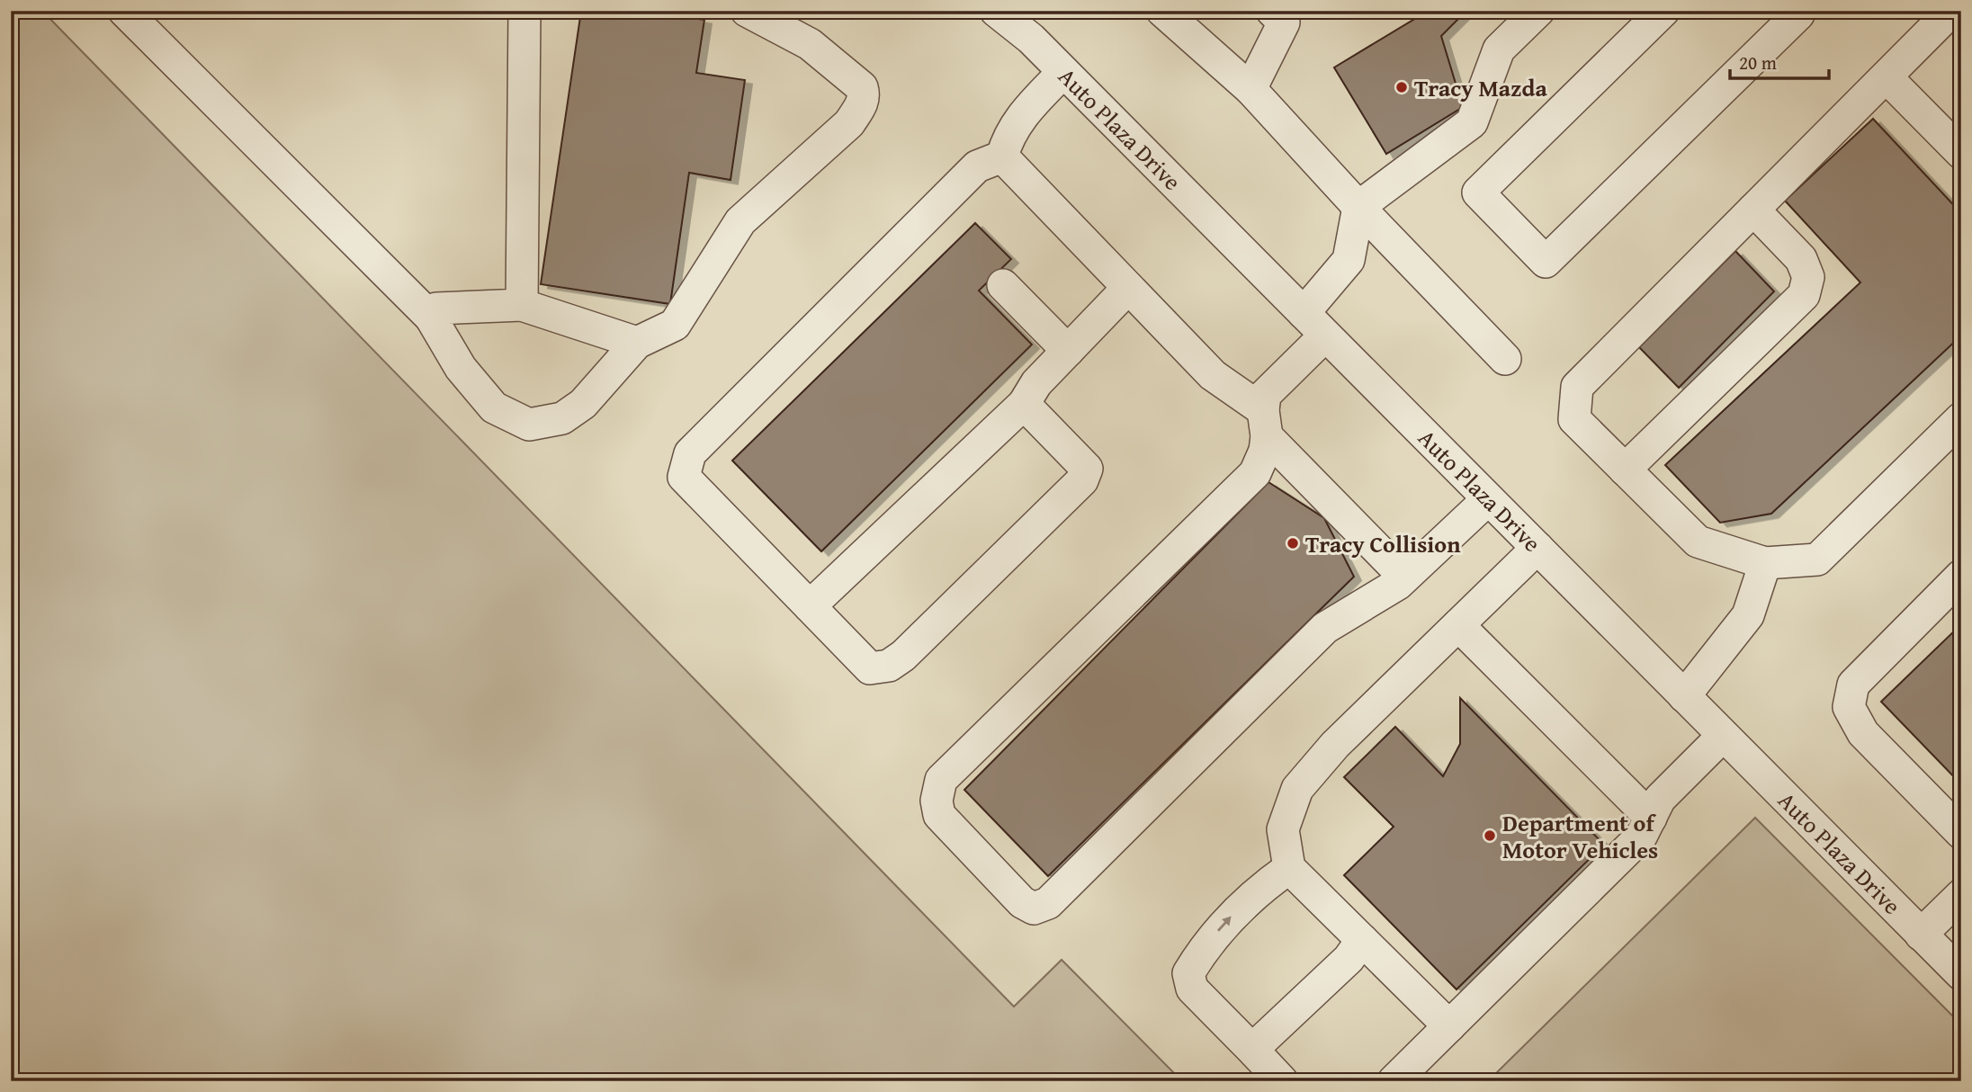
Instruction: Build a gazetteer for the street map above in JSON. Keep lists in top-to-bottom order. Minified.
{"streets":{"street":["Auto Plaza Drive"]},"places":["Tracy Mazda","Tracy Collision","Department of Motor Vehicles"],"scale_bar":"20 m"}
